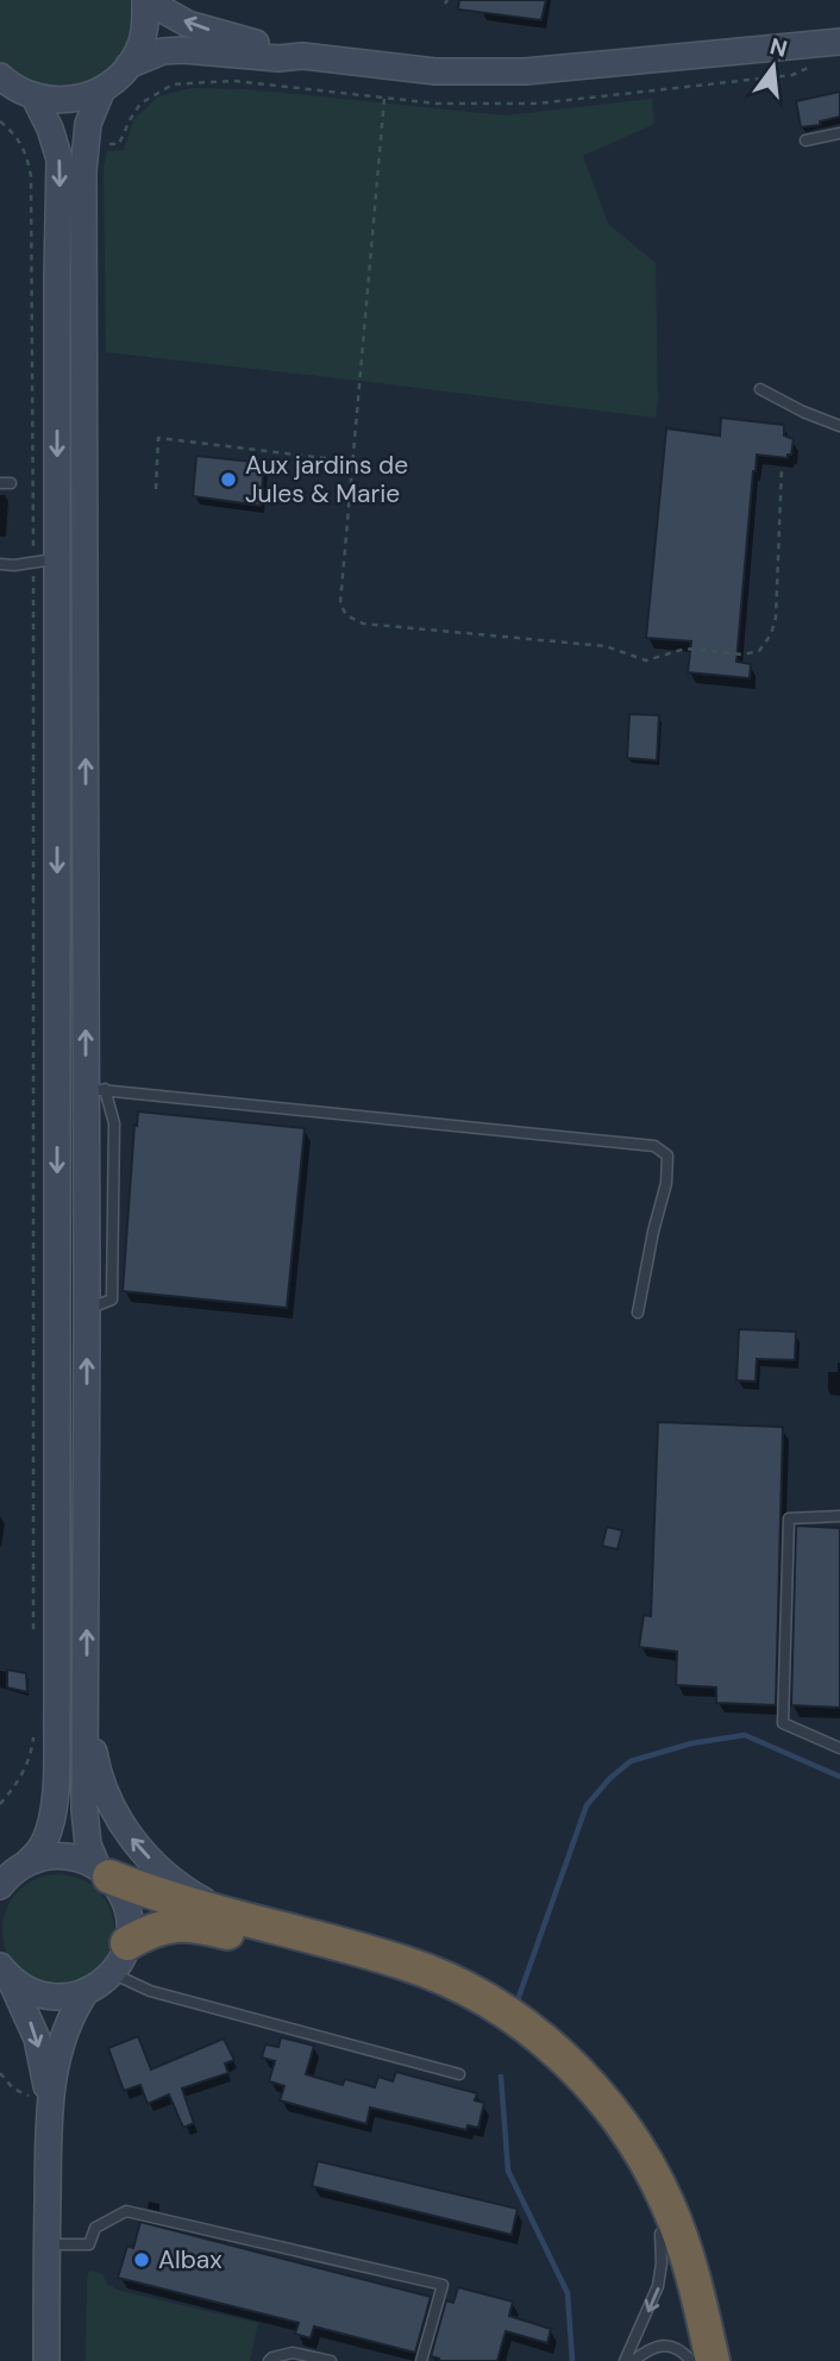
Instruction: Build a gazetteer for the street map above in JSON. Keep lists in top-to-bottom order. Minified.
{"places":["Aux jardins de Jules & Marie","Albax"],"north":"top"}
